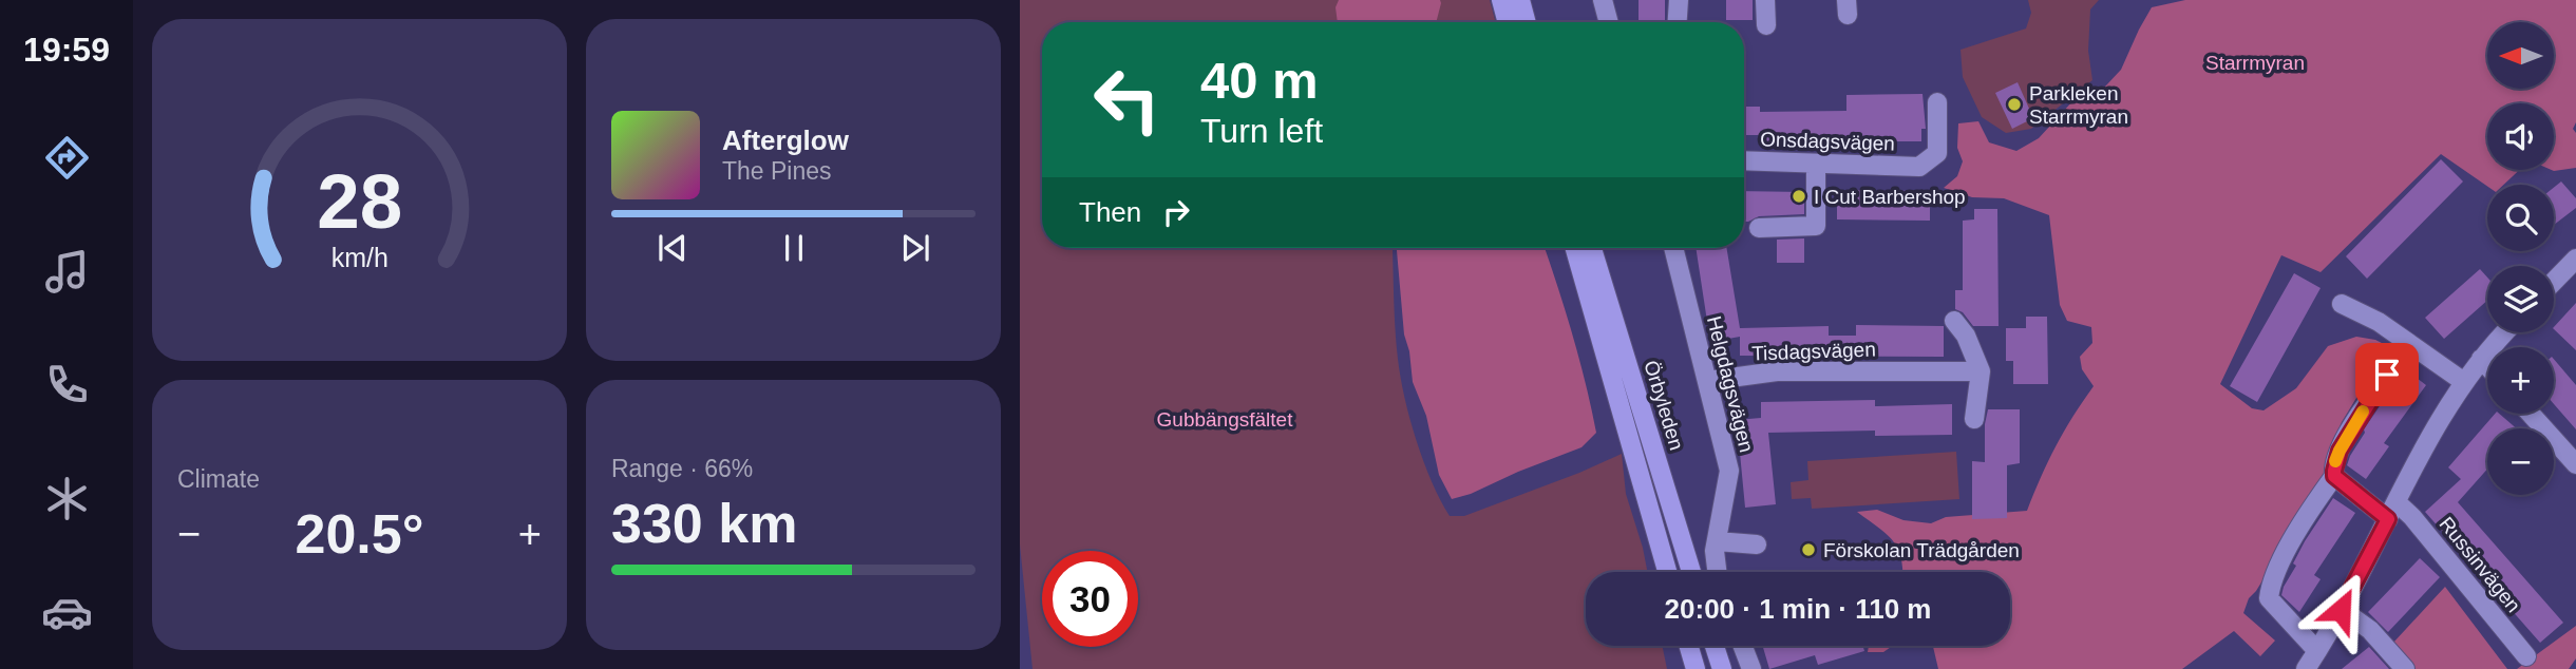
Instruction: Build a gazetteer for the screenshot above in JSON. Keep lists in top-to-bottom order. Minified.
{"streets":{"main road":["Örbyleden"],"street":["Onsdagsvägen","Tisdagsvägen","Helgdagsvägen","Russinvägen"]},"crossings":[["Tisdagsvägen","Helgdagsvägen"]],"parks":["Starrmyran","Gubbängsfältet"],"places":["Parkleken Starrmyran","I Cut Barbershop","Förskolan Trädgården"],"north":"left","page":{"tabs":"19:59","map_buttons":["+","−"],"turn":["40 m","Turn left"],"song":["Afterglow","The Pines"],"then":"Then","tile":["Climate",["Range · 66%","330 km"]],"heat":["−","20.5°","+"],"limit":"30","trip":"20:00 · 1 min · 110 m","gauge":["28","km/h"]}}
